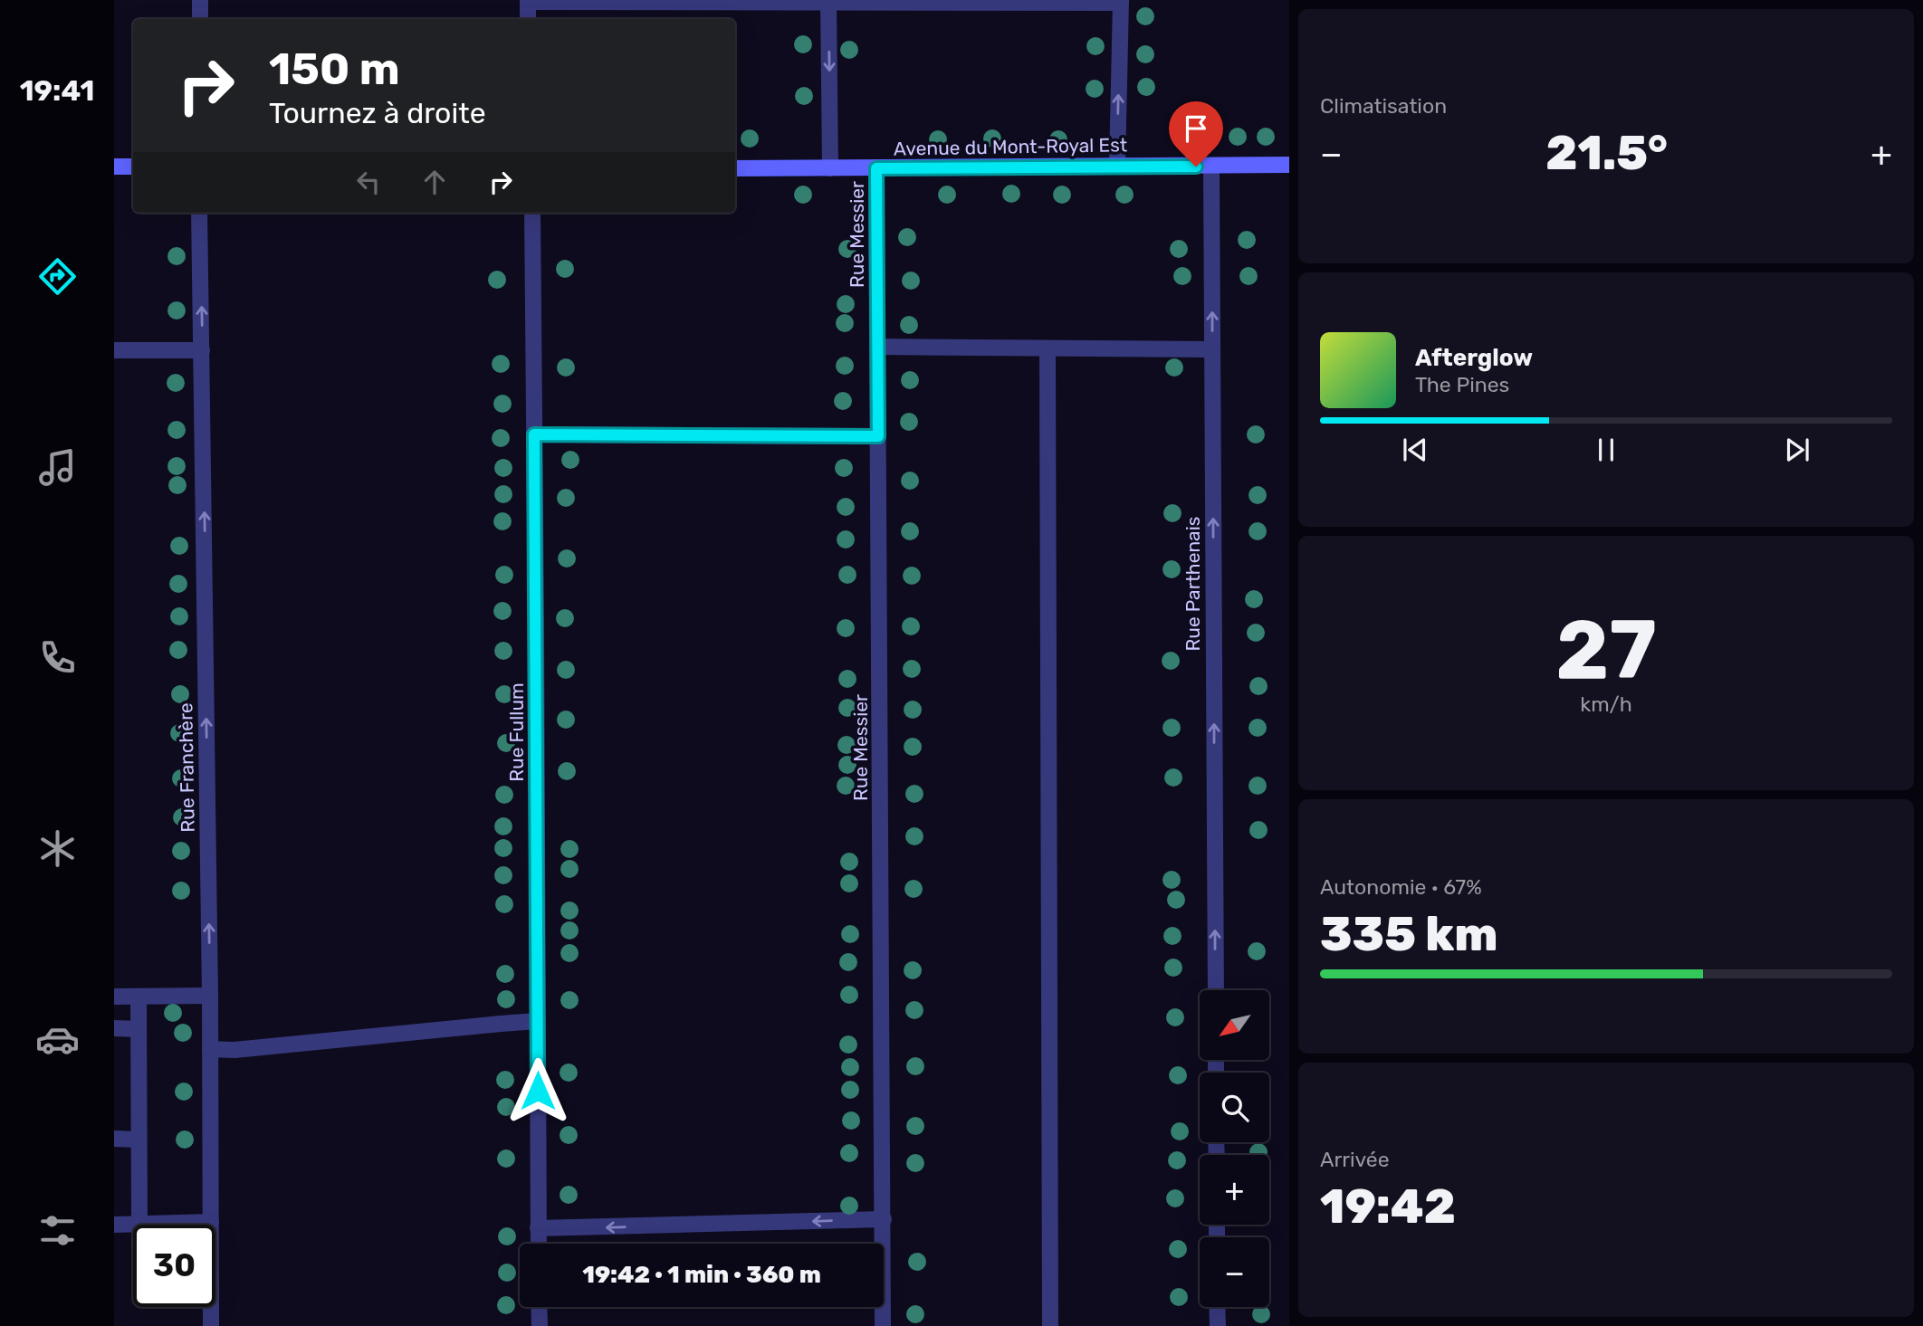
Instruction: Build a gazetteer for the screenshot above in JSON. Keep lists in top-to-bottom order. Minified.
{"streets":{"main road":["Avenue du Mont-Royal Est"],"street":["Rue Messier","Rue Parthenais","Rue Fullum","Rue Franchère"]},"crossings":[["Avenue du Mont-Royal Est","Rue Messier"],["Avenue du Mont-Royal Est","Rue Parthenais"]],"one_way":["Rue Parthenais","Rue Franchère"],"north":"bottom left","page":{"tabs":"19:41","tile":["Climatisation",["27","km/h"],["Autonomie · 67%","335 km"],["Arrivée","19:42"]],"turn":["150 m","Tournez à droite"],"heat":["−","21.5°","+"],"song":["Afterglow","The Pines"],"map_buttons":["+","−"],"limit":"30","trip":"19:42 · 1 min · 360 m"}}
